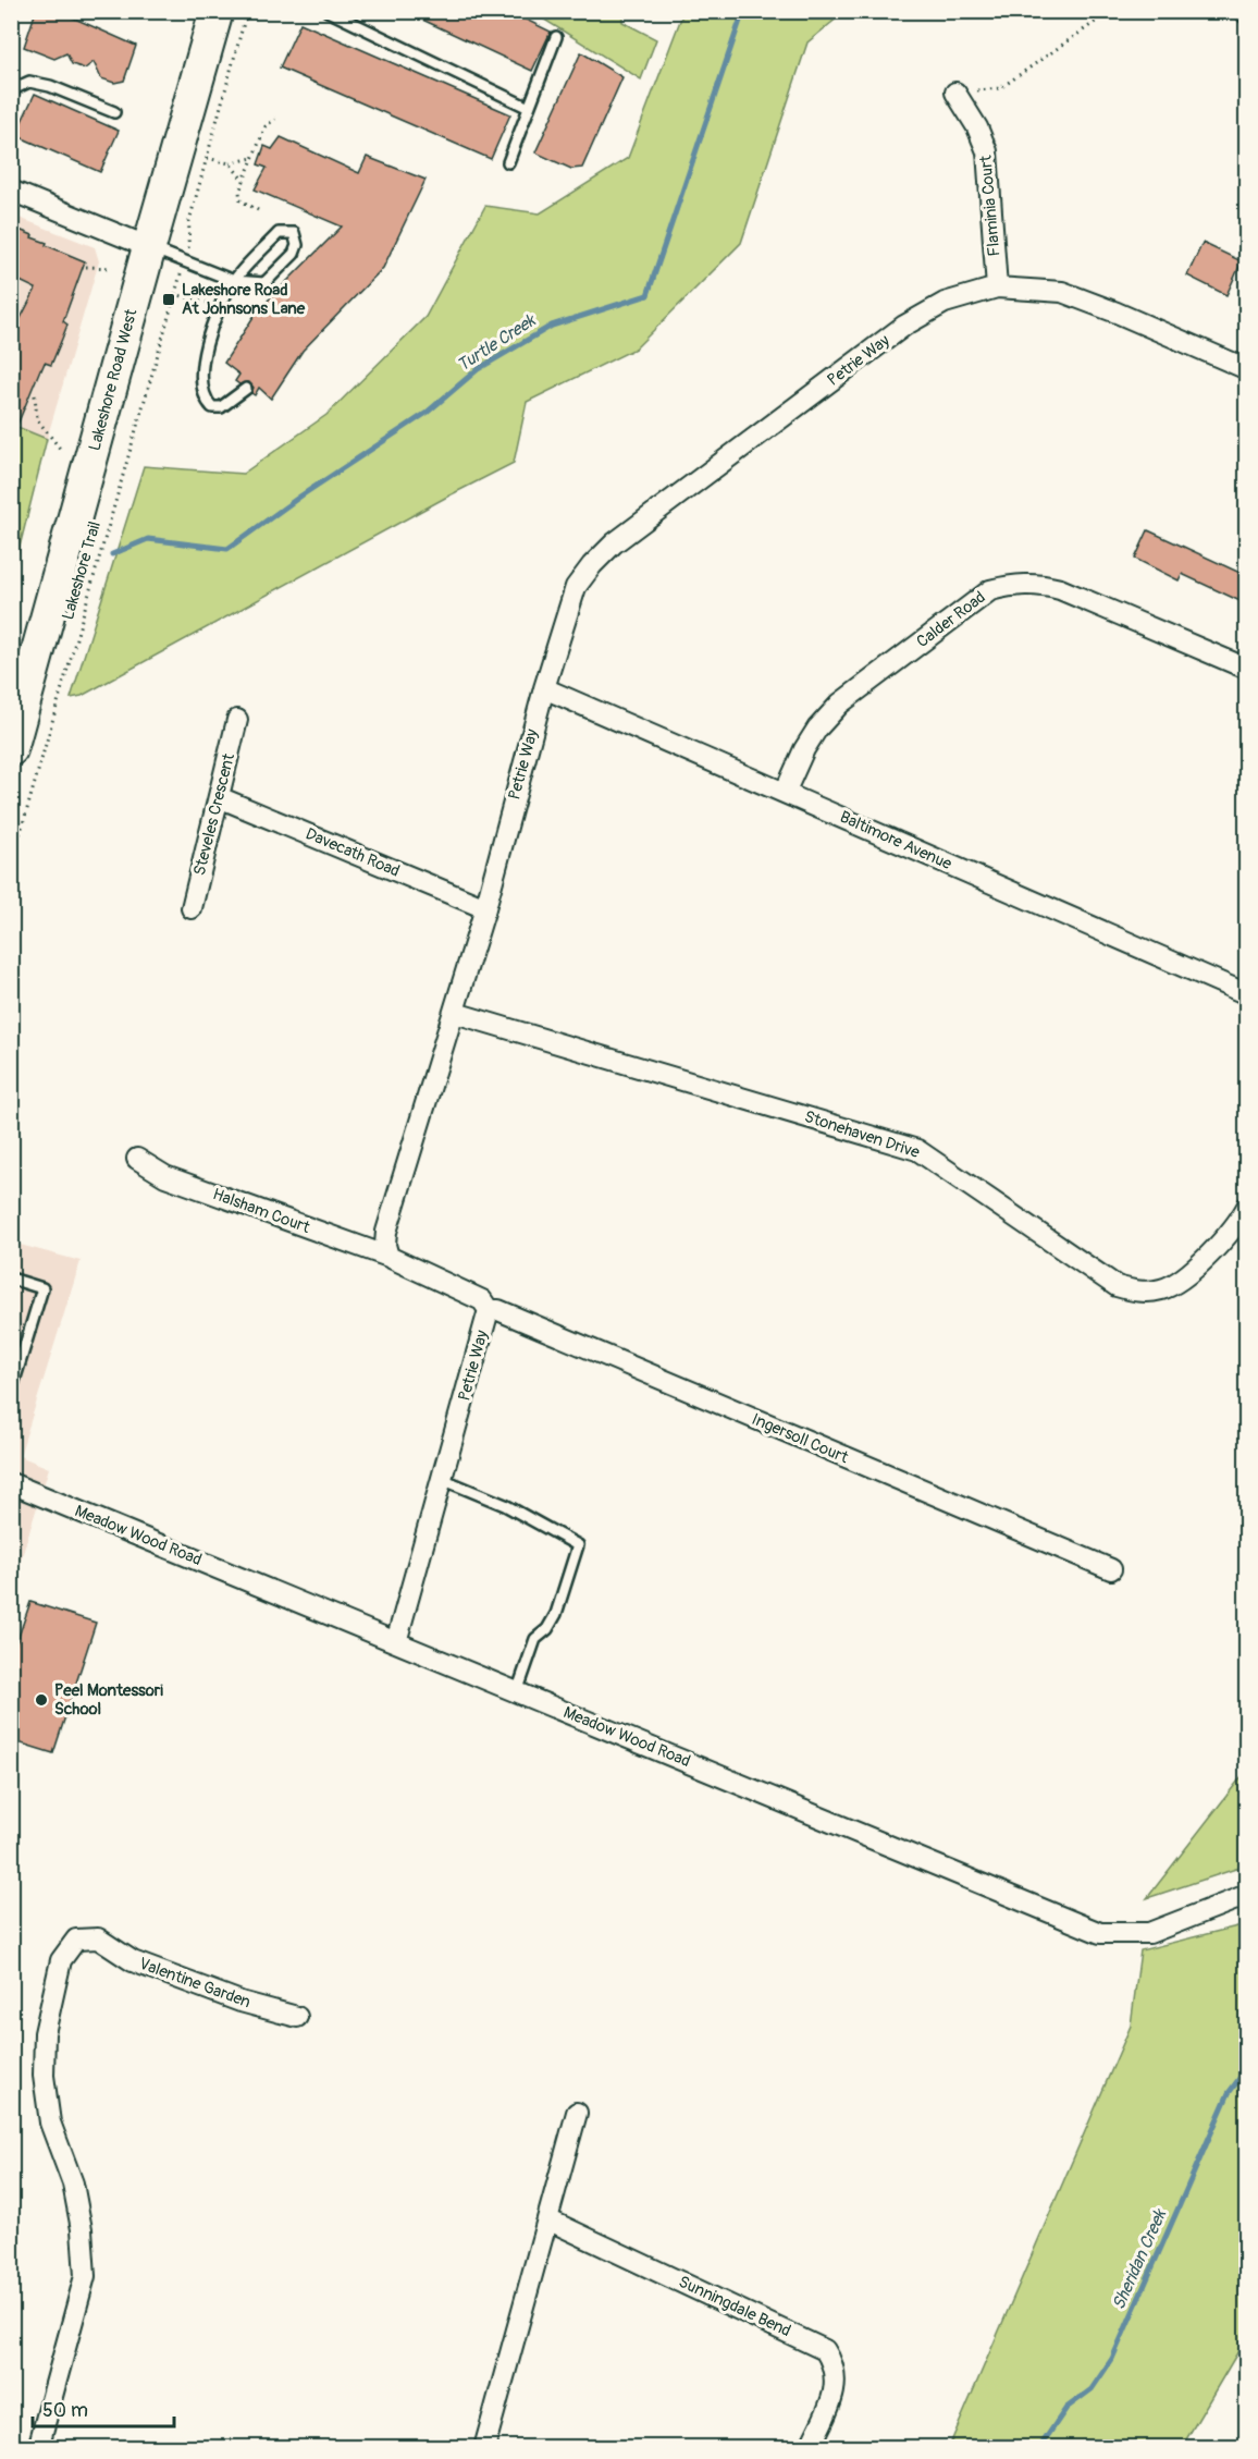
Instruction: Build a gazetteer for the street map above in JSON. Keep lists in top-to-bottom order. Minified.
{"streets":{"main road":["Lakeshore Road West"],"street":["Flaminia Court","Petrie Way","Calder Road","Steveles Crescent","Baltimore Avenue","Davecath Road","Stonehaven Drive","Halsham Court","Ingersoll Court","Meadow Wood Road","Valentine Garden","Sunningdale Bend"],"path":["Lakeshore Trail"]},"crossings":[["Flaminia Court","Petrie Way"],["Petrie Way","Baltimore Avenue"],["Petrie Way","Davecath Road"],["Petrie Way","Stonehaven Drive"],["Petrie Way","Halsham Court"],["Petrie Way","Ingersoll Court"],["Petrie Way","Meadow Wood Road"],["Calder Road","Baltimore Avenue"],["Steveles Crescent","Davecath Road"]],"water":["Turtle Creek","Sheridan Creek"],"places":{"transit":["Lakeshore Road At Johnsons Lane"],"other":["Peel Montessori School"]},"scale_bar":"50 m"}
